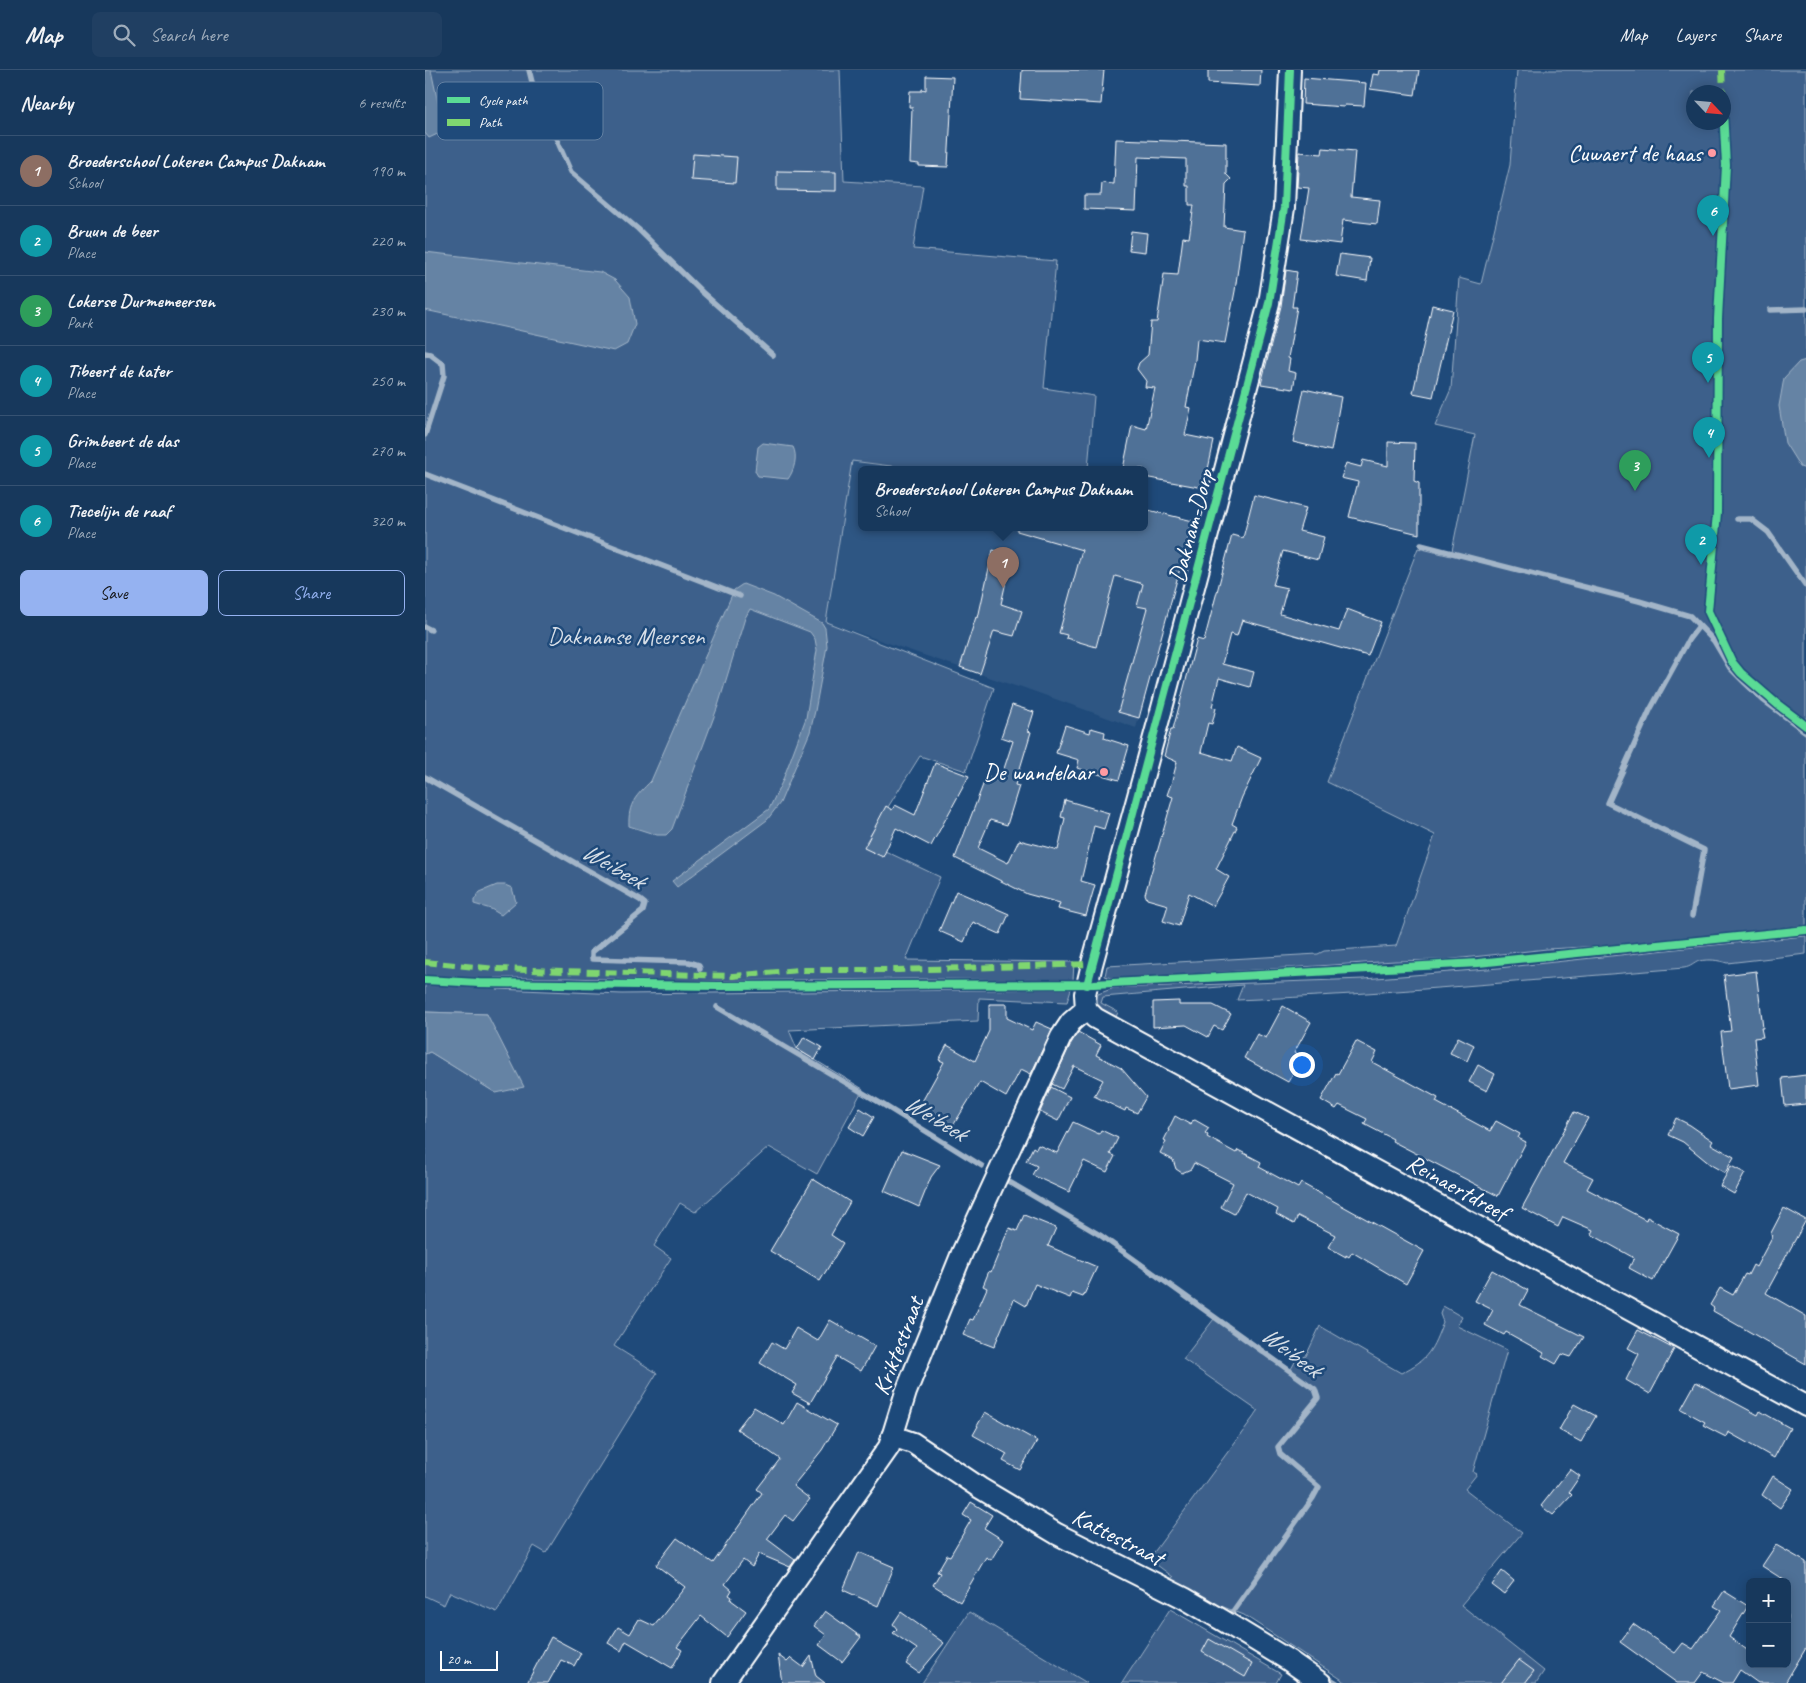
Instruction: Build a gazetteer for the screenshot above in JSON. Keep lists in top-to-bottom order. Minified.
{"streets":{"street":["Daknam-Dorp","Reinaertdreef","Kriktestraat","Kattestraat"]},"crossings":[["Daknam-Dorp","Reinaertdreef"],["Daknam-Dorp","Kriktestraat"],["Reinaertdreef","Kriktestraat"],["Kriktestraat","Kattestraat"]],"water":["Weibeek"],"parks":["Daknamse Meersen"],"places":["Cuwaert de haas","De wandelaar"],"legend":["Cycle path","Path"],"scale_bar":"20 m","north":"bottom right","page":{"header":"Map","search":"Search here","nav":["Map","Layers","Share"],"heading":["Nearby","6 results"],"list":[{"mark":"1","name":"Broederschool Lokeren Campus Daknam","note":"School","value":"190 m"},{"mark":"2","name":"Bruun de beer","note":"Place","value":"220 m"},{"mark":"3","name":"Lokerse Durmemeersen","note":"Park","value":"230 m"},{"mark":"4","name":"Tibeert de kater","note":"Place","value":"250 m"},{"mark":"5","name":"Grimbeert de das","note":"Place","value":"270 m"},{"mark":"6","name":"Tiecelijn de raaf","note":"Place","value":"320 m"}],"pins":["6","5","4","3","2","1"],"popup":["Broederschool Lokeren Campus Daknam","School"],"buttons":["Save","Share"],"map_buttons":["+","−"],"scale":"20 m"}}
